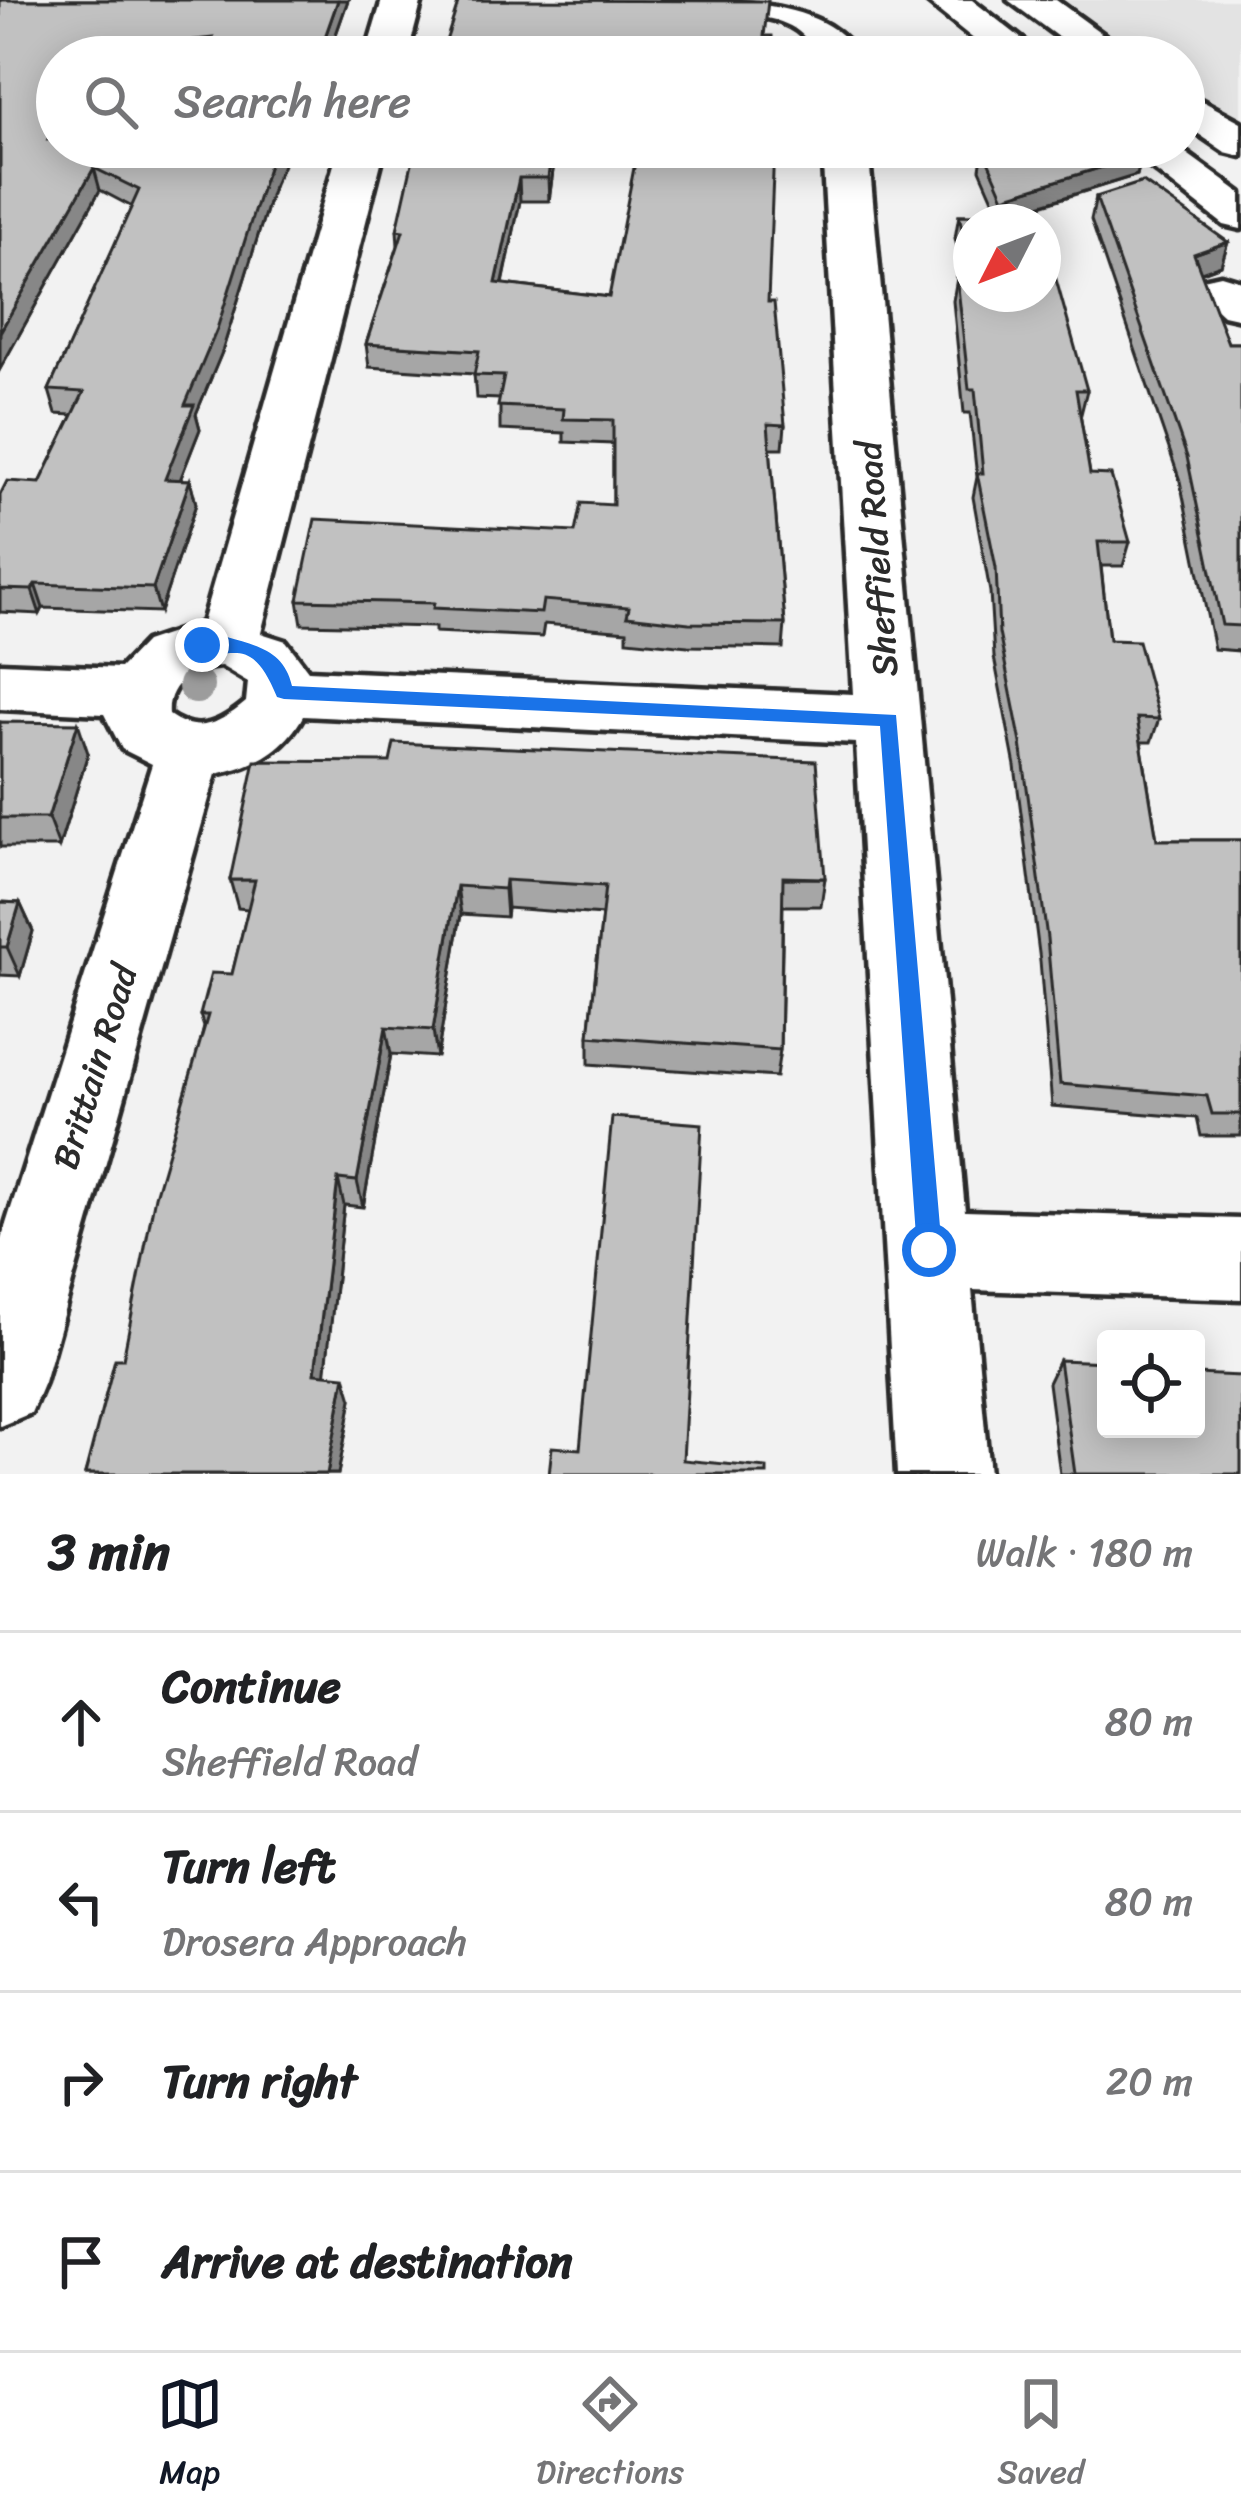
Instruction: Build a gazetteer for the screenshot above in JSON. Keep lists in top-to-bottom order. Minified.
{"streets":{"main road":["Sheffield Road","Brittain Road"]},"north":"bottom left","page":{"search":"Search here","heading":["3 min","Walk · 180 m"],"list":[["Continue","Sheffield Road","80 m"],["Turn left","Drosera Approach","80 m"],["Turn right","20 m"],"Arrive at destination"],"nav":["Map","Directions","Saved"]}}
